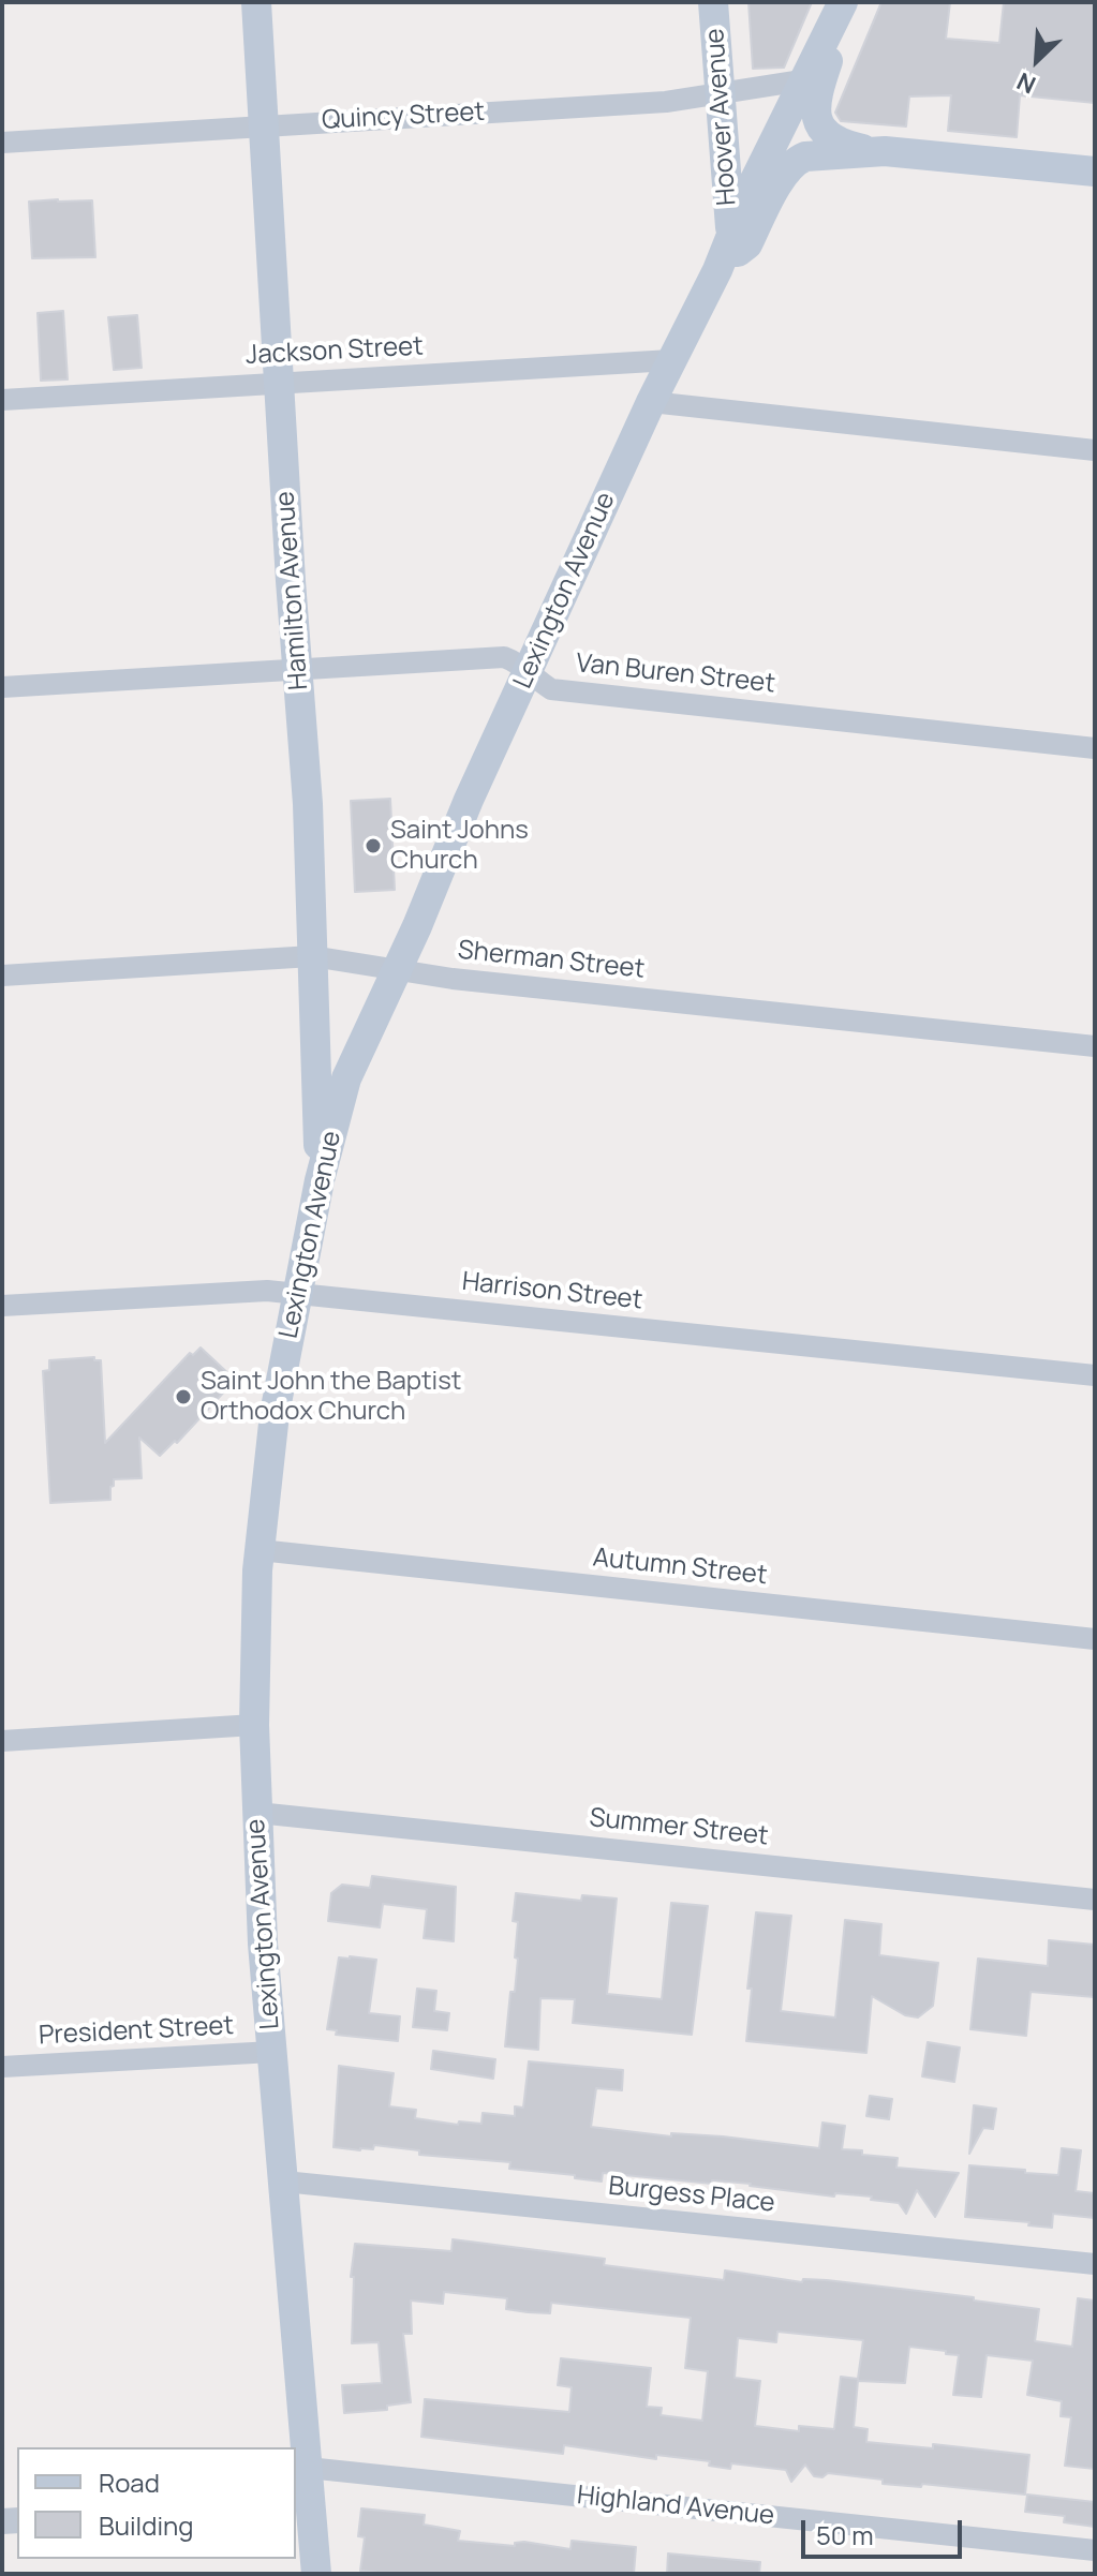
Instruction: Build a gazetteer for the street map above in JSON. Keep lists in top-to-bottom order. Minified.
{"streets":{"main road":["Hoover Avenue","Hamilton Avenue","Lexington Avenue"],"street":["Quincy Street","Jackson Street","Van Buren Street","Sherman Street","Harrison Street","Autumn Street","Summer Street","President Street","Burgess Place","Highland Avenue"]},"crossings":[["Quincy Street","Hoover Avenue"],["Quincy Street","Hamilton Avenue"],["Quincy Street","Lexington Avenue"],["Hoover Avenue","Lexington Avenue"],["Jackson Street","Hamilton Avenue"],["Jackson Street","Lexington Avenue"],["Hamilton Avenue","Lexington Avenue"],["Hamilton Avenue","Van Buren Street"],["Hamilton Avenue","Sherman Street"],["Lexington Avenue","Van Buren Street"],["Lexington Avenue","Sherman Street"],["Lexington Avenue","Harrison Street"],["Lexington Avenue","Autumn Street"],["Lexington Avenue","Summer Street"],["Lexington Avenue","President Street"],["Lexington Avenue","Burgess Place"],["Lexington Avenue","Highland Avenue"]],"places":["Saint Johns Church","Saint John the Baptist Orthodox Church"],"legend":["Road","Building"],"scale_bar":"50 m","north":"bottom left"}
